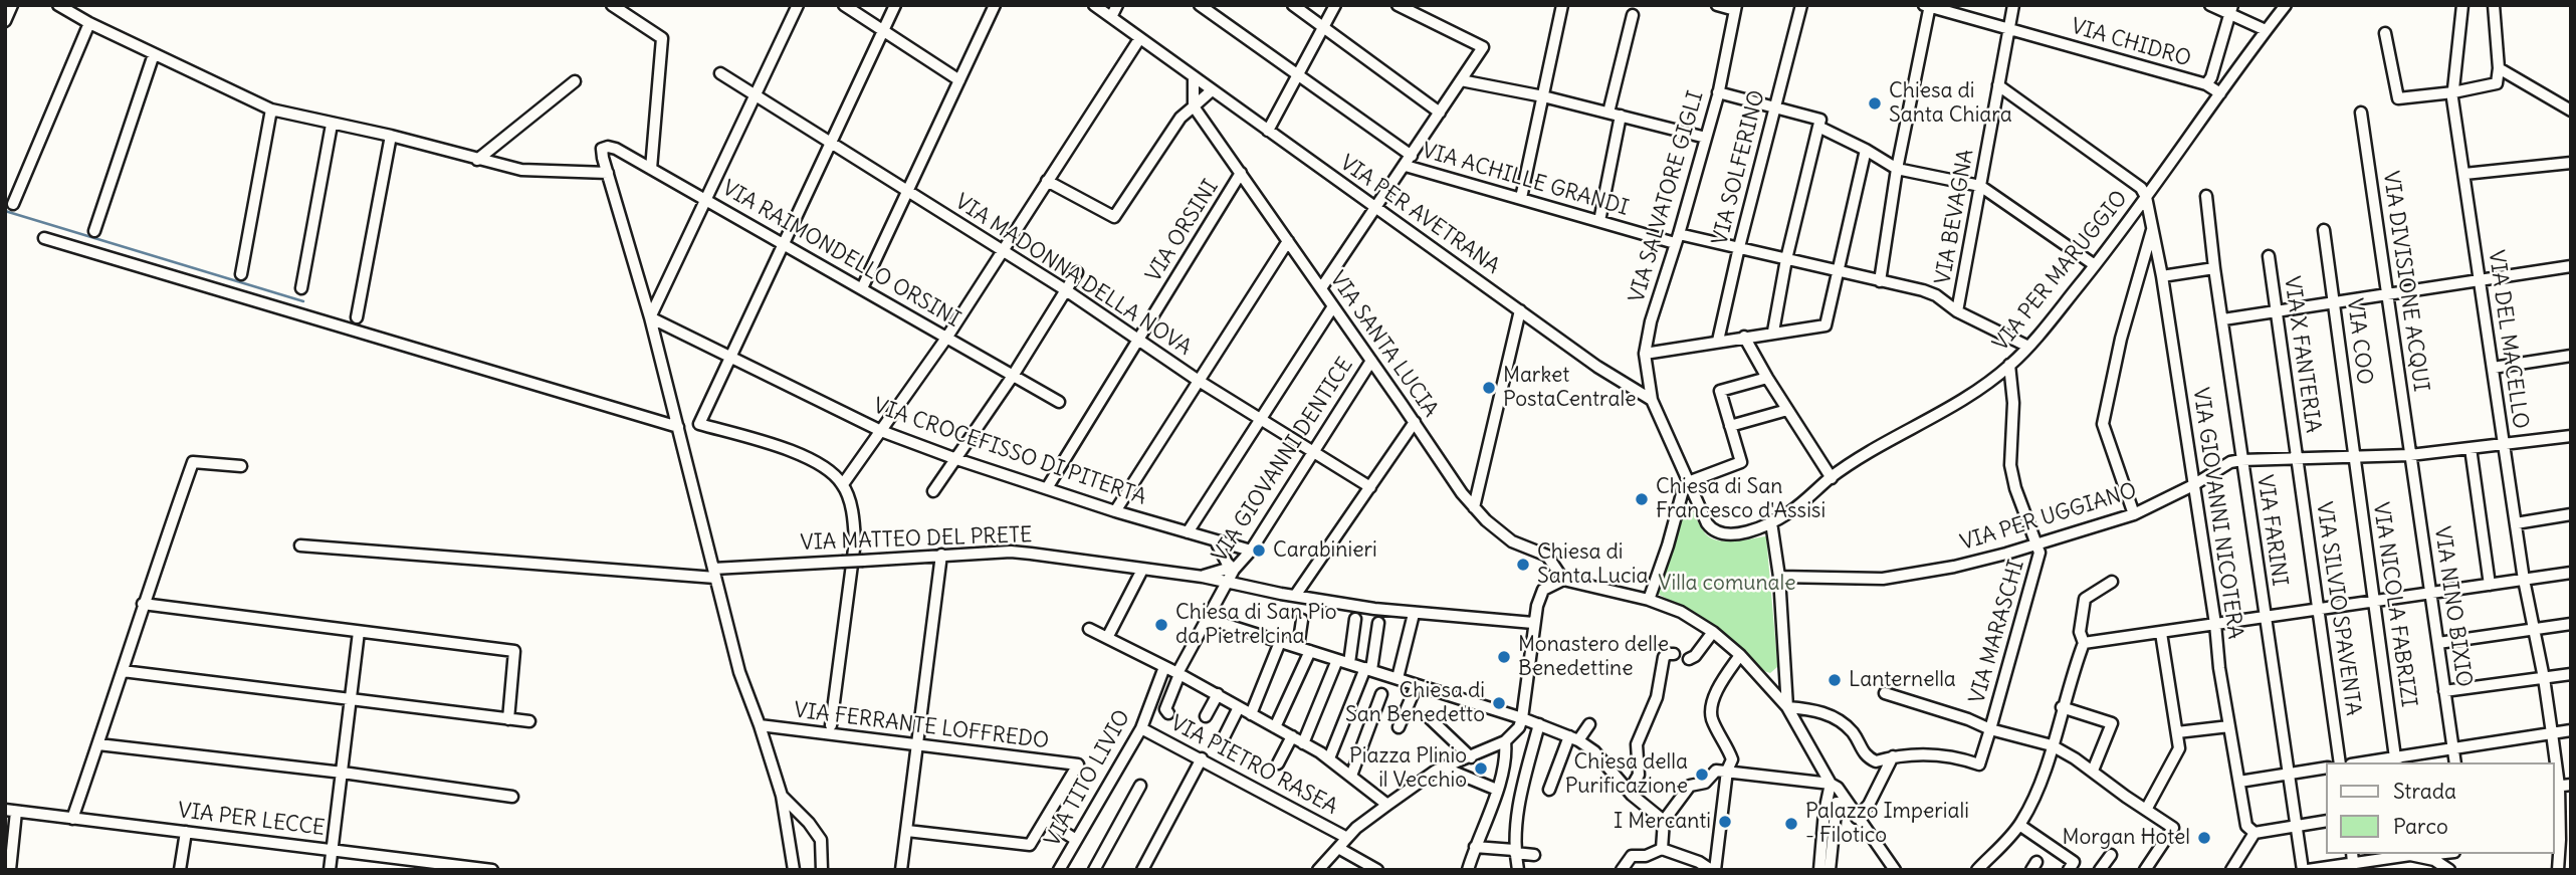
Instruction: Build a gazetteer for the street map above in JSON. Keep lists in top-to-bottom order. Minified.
{"streets":{"street":["VIA CHIDRO","VIA SOLFERINO","VIA ACHILLE GRANDI","VIA SALVATORE GIGLI","VIA PER AVETRANA","VIA BEVAGNA","VIA ORSINI","VIA RAIMONDELLO ORSINI","VIA PER MARUGGIO","VIA MADONNA DELLA NOVA","VIA DIVISIONE ACQUI","VIA DEL MACELLO","VIA COO","VIA SANTA LUCIA","VIA X FANTERIA","VIA CROCEFISSO DI PITERTA","VIA GIOVANNI DENTICE","VIA GIOVANNI NICOTERA","VIA PER UGGIANO","VIA FARINI","VIA MATTEO DEL PRETE","VIA NICOLA FABRIZI","VIA NINO BIXIO","VIA SILVIO SPAVENTA","VIA MARASCHI","VIA FERRANTE LOFFREDO","VIA PIETRO RASEA","VIA TITO LIVIO","VIA PER LECCE"]},"crossings":[["VIA CHIDRO","VIA BEVAGNA"],["VIA CHIDRO","VIA PER MARUGGIO"],["VIA SOLFERINO","VIA ACHILLE GRANDI"],["VIA ACHILLE GRANDI","VIA SALVATORE GIGLI"],["VIA ACHILLE GRANDI","VIA BEVAGNA"],["VIA ACHILLE GRANDI","VIA PER MARUGGIO"],["VIA SALVATORE GIGLI","VIA PER AVETRANA"],["VIA ORSINI","VIA MADONNA DELLA NOVA"],["VIA ORSINI","VIA SANTA LUCIA"],["VIA ORSINI","VIA CROCEFISSO DI PITERTA"],["VIA PER MARUGGIO","VIA GIOVANNI NICOTERA"],["VIA MADONNA DELLA NOVA","VIA GIOVANNI DENTICE"],["VIA DIVISIONE ACQUI","VIA PER UGGIANO"],["VIA DIVISIONE ACQUI","VIA NINO BIXIO"],["VIA DEL MACELLO","VIA PER UGGIANO"],["VIA COO","VIA PER UGGIANO"],["VIA COO","VIA NICOLA FABRIZI"],["VIA SANTA LUCIA","VIA GIOVANNI DENTICE"],["VIA X FANTERIA","VIA PER UGGIANO"],["VIA X FANTERIA","VIA SILVIO SPAVENTA"],["VIA CROCEFISSO DI PITERTA","VIA GIOVANNI DENTICE"],["VIA GIOVANNI DENTICE","VIA MATTEO DEL PRETE"],["VIA GIOVANNI NICOTERA","VIA PER UGGIANO"],["VIA PER UGGIANO","VIA FARINI"],["VIA PER UGGIANO","VIA NICOLA FABRIZI"],["VIA PER UGGIANO","VIA NINO BIXIO"],["VIA PER UGGIANO","VIA SILVIO SPAVENTA"],["VIA PER UGGIANO","VIA MARASCHI"],["VIA PIETRO RASEA","VIA TITO LIVIO"]],"parks":["Villa comunale"],"places":["Chiesa di Santa Chiara","Market PostaCentrale","Chiesa di San Francesco d'Assisi","Carabinieri","Chiesa di Santa Lucia","Chiesa di San Pio da Pietrelcina","Monastero delle Benedettine","Lanternella","Chiesa di San Benedetto","Piazza Plinio il Vecchio","Chiesa della Purificazione","I Mercanti","Palazzo Imperiali - Filotico","Morgan Hotel"],"legend":["Strada","Parco"]}
